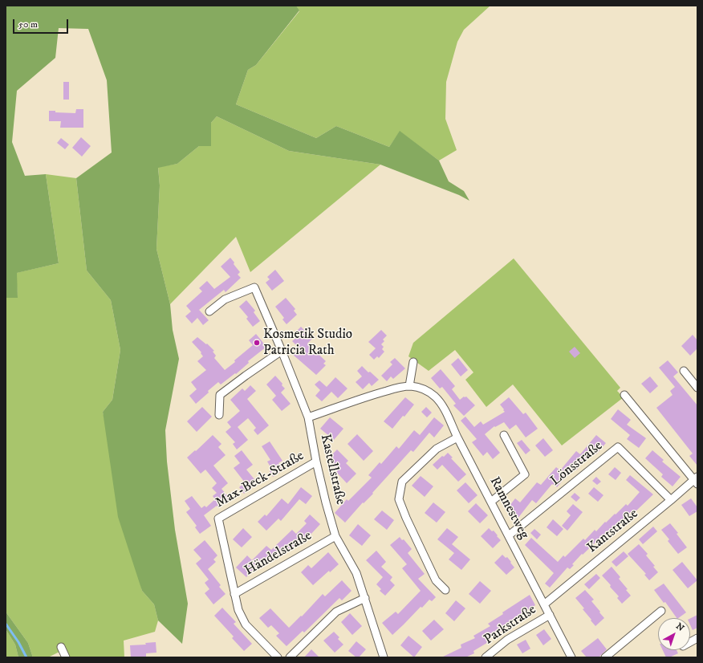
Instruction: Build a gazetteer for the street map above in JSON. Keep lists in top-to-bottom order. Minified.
{"streets":{"street":["Lönsstraße","Kastellstraße","Max-Beck-Straße","Ramnestweg","Kantstraße","Händelstraße","Parkstraße"]},"crossings":[["Lönsstraße","Ramnestweg"],["Lönsstraße","Kantstraße"],["Kastellstraße","Max-Beck-Straße"],["Kastellstraße","Ramnestweg"],["Kastellstraße","Händelstraße"],["Max-Beck-Straße","Händelstraße"],["Ramnestweg","Kantstraße"],["Ramnestweg","Parkstraße"]],"places":["Kosmetik Studio Patricia Rath"],"scale_bar":"50 m","north":"top right"}
